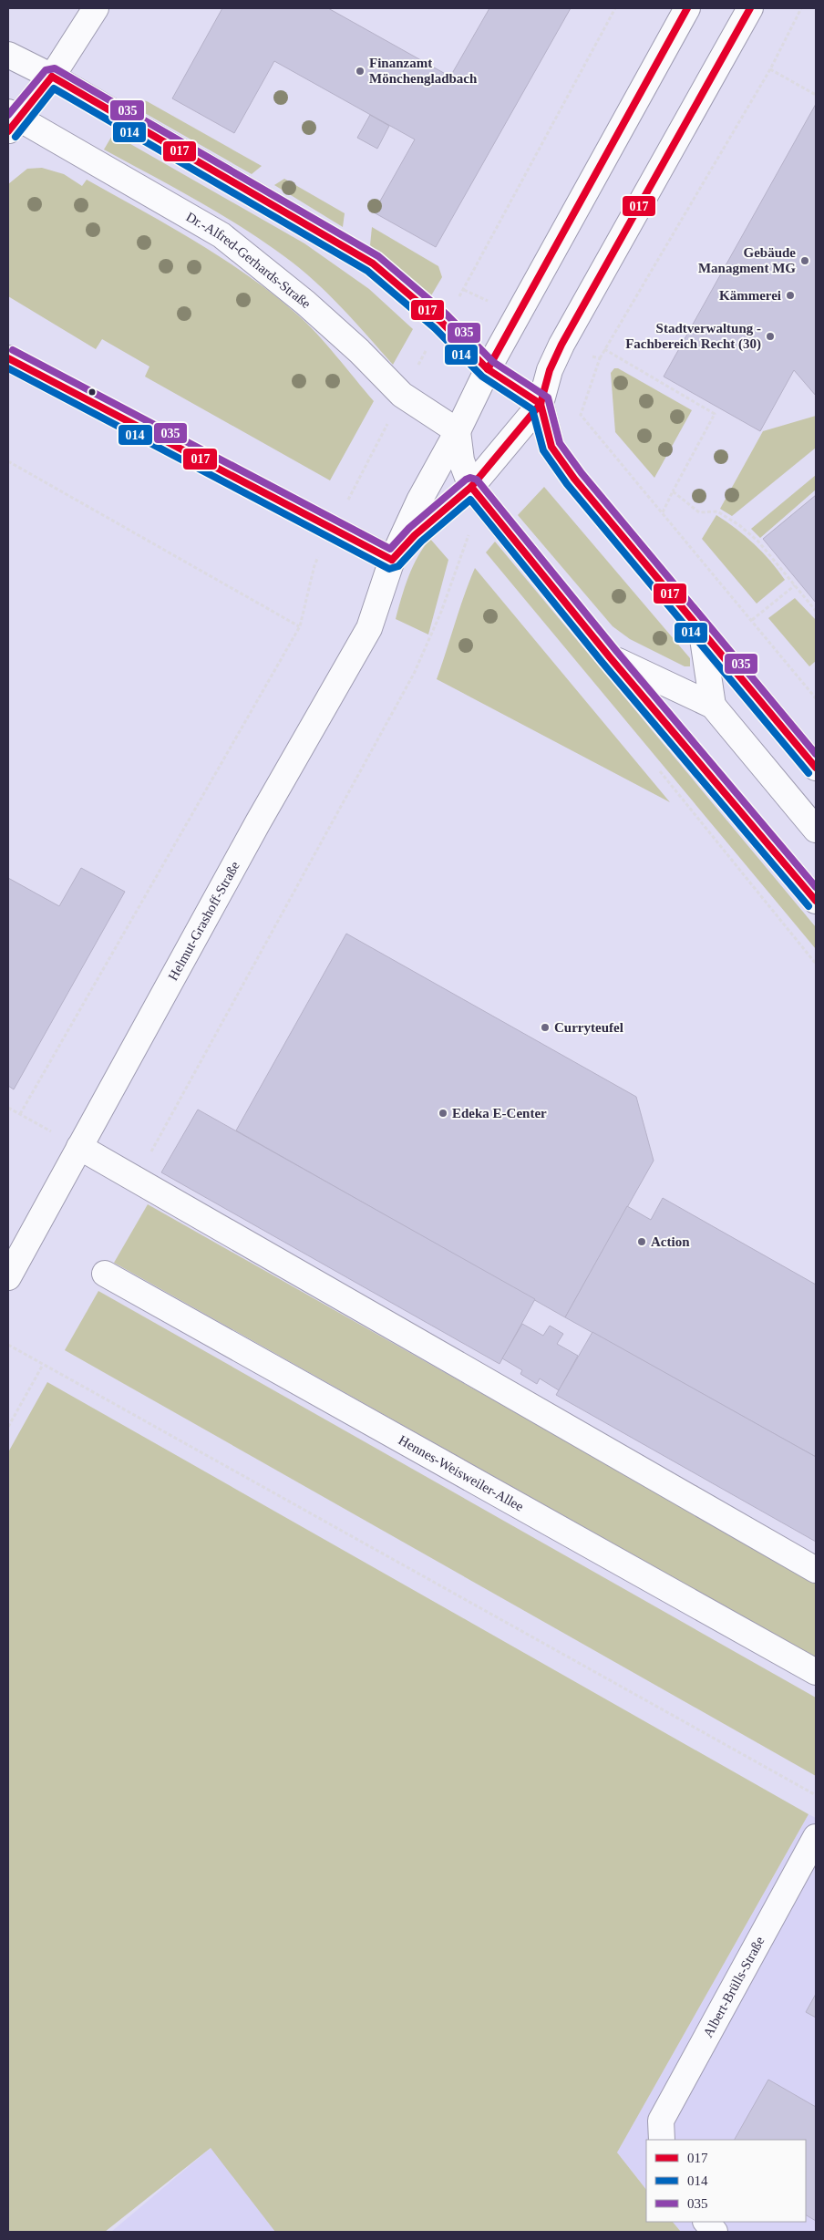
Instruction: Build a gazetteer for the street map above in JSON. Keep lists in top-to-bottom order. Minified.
{"streets":{"street":["Dr.-Alfred-Gerhards-Straße","Helmut-Grashoff-Straße","Hennes-Weisweiler-Allee","Albert-Brülls-Straße"]},"crossings":[["Dr.-Alfred-Gerhards-Straße","Helmut-Grashoff-Straße"]],"places":["Finanzamt Mönchengladbach","Gebäude Managment MG","Kämmerei","Stadtverwaltung - Fachbereich Recht (30)","Curryteufel","Edeka E-Center","Action"],"lines":["transit line 017","transit line 035","transit line 014"],"legend":["017","014","035"]}
